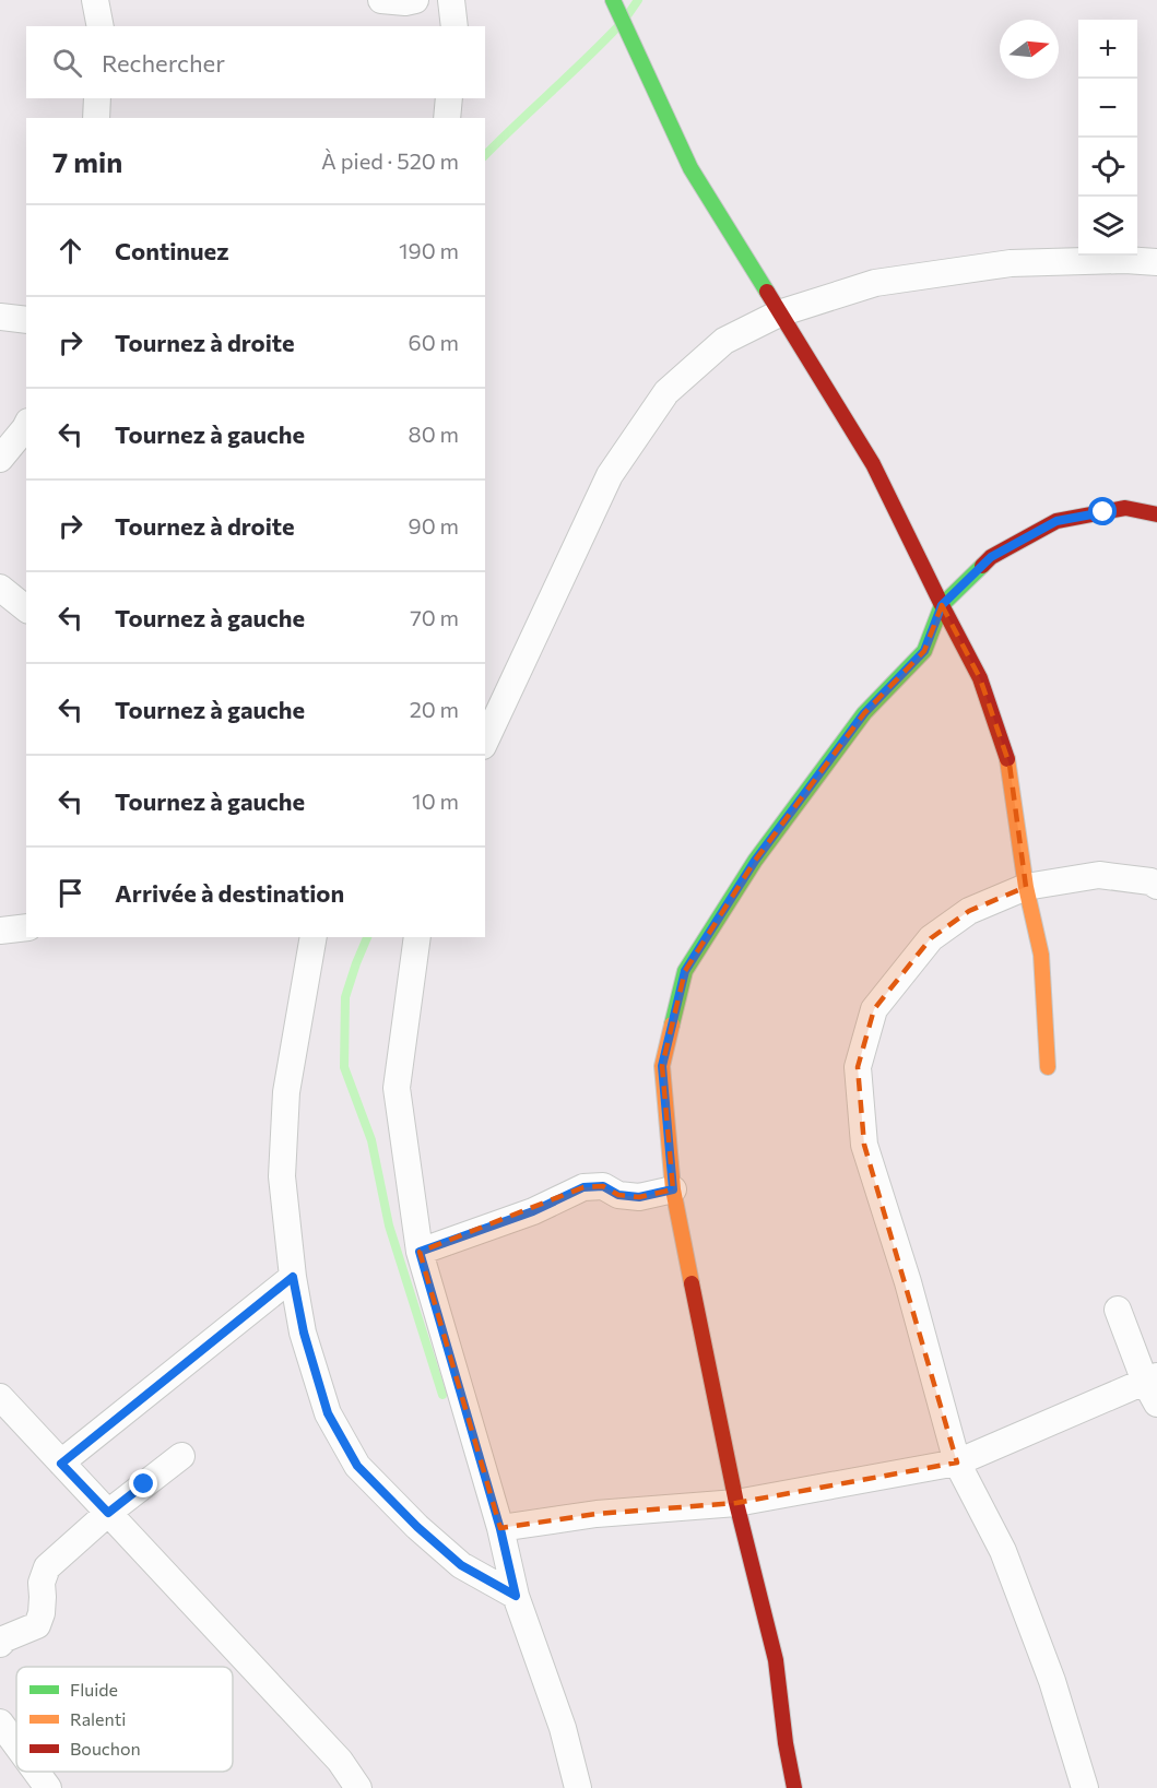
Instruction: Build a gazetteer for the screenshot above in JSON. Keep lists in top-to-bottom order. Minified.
{"legend":["Fluide","Ralenti","Bouchon"],"north":"right","page":{"map_buttons":["+","−"],"search":"Rechercher","heading":["7 min","À pied · 520 m"],"list":[["Continuez","190 m"],["Tournez à droite","60 m"],["Tournez à gauche","80 m"],["Tournez à droite","90 m"],["Tournez à gauche","70 m"],["Tournez à gauche","20 m"],["Tournez à gauche","10 m"],"Arrivée à destination"]}}
